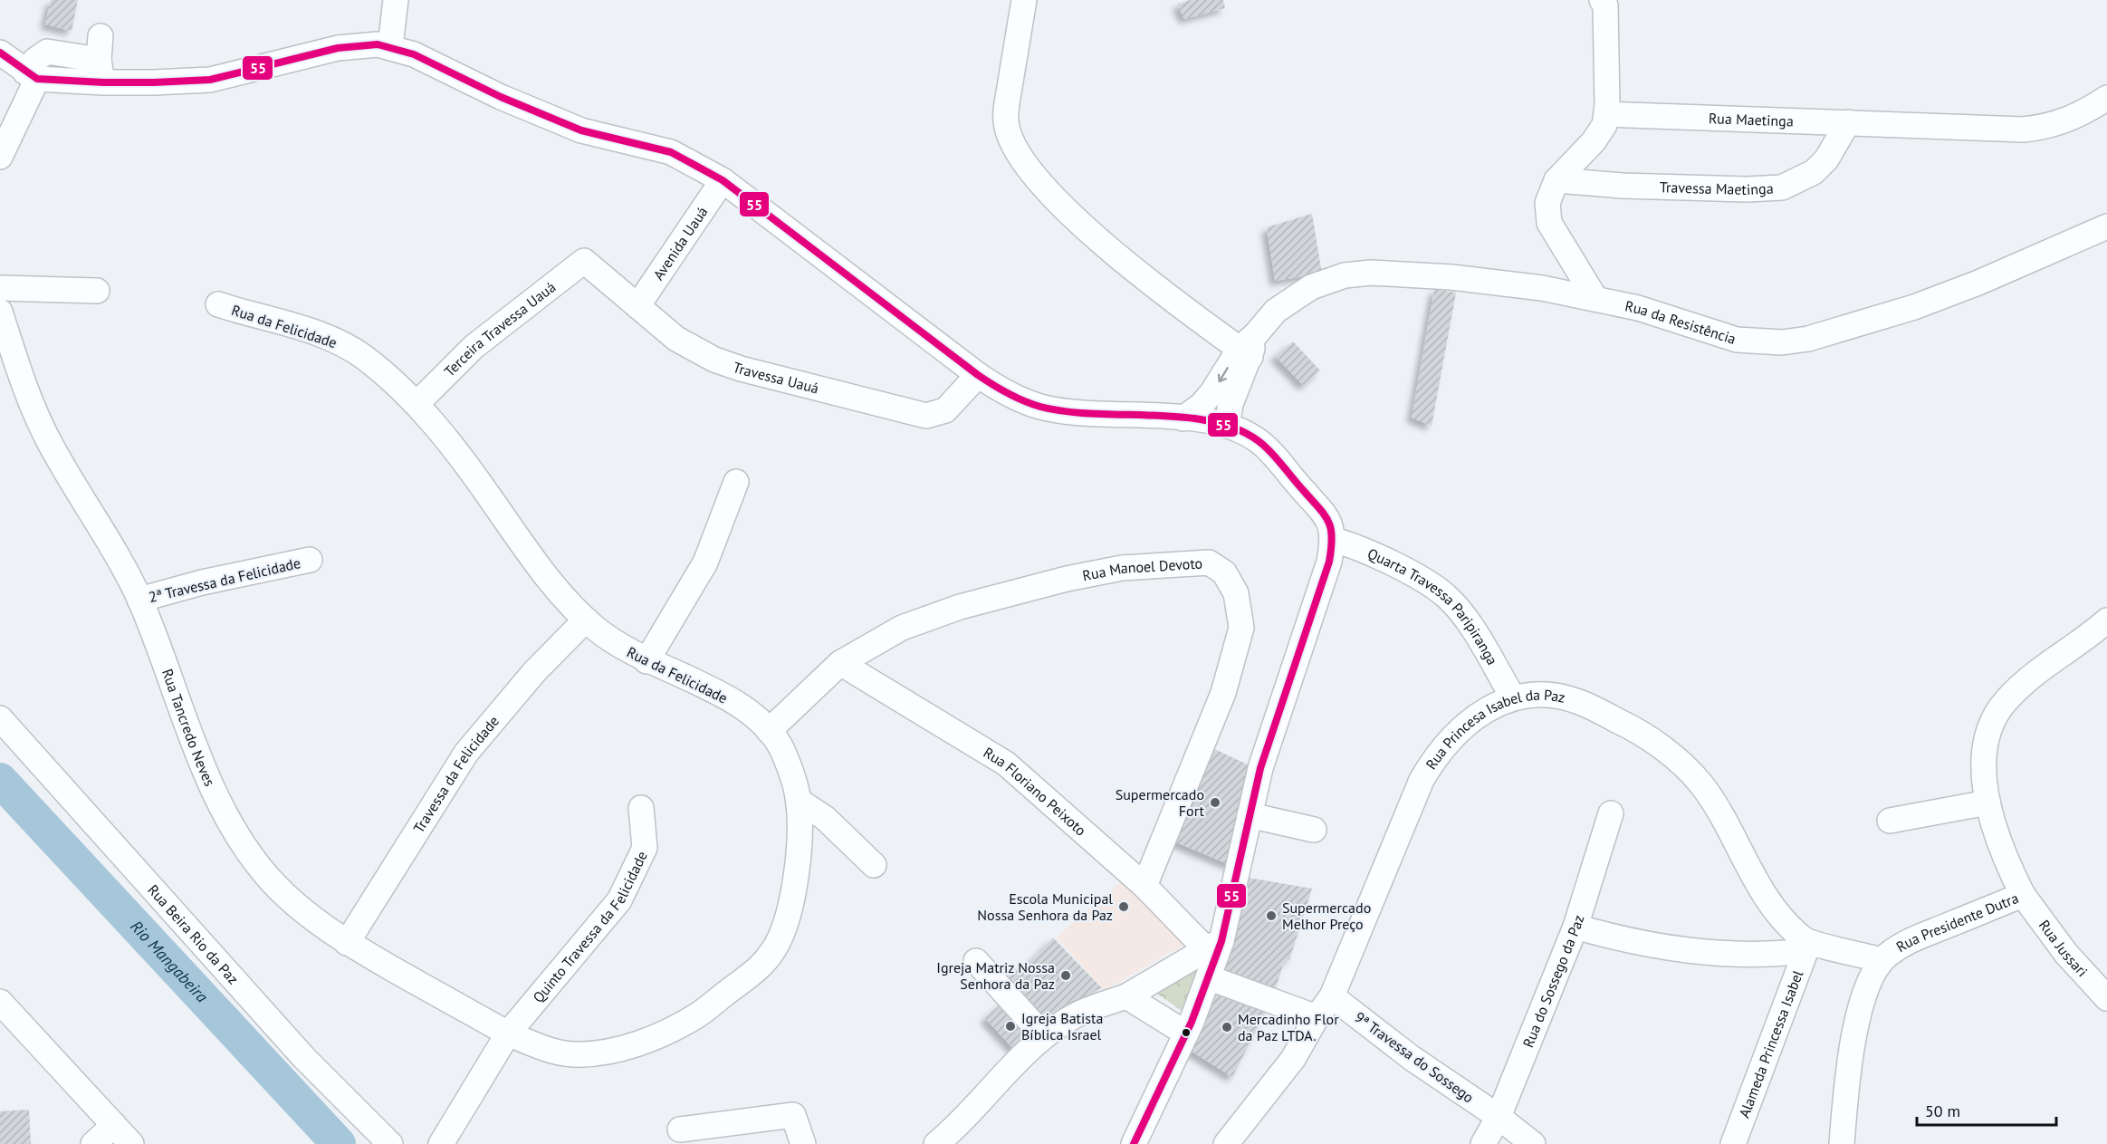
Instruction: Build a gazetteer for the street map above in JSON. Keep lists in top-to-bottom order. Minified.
{"streets":{"street":["Rua Maetinga","Travessa Maetinga","Avenida Uauá","Rua da Resistência","Rua da Felicidade","Terceira Travessa Uauá","Travessa Uauá","Rua Manoel Devoto","2ª Travessa da Felicidade","Quarta Travessa Paripiranga","Rua Tancredo Neves","Rua Princesa Isabel da Paz","Travessa da Felicidade","Rua Floriano Peixoto","Rua Presidente Dutra","Quinto Travessa da Felicidade","Rua Beira Rio da Paz","Rua Jussari","Rua do Sossego da Paz","Alameda Princessa Isabel","9ª Travessa do Sossego"]},"crossings":[["Rua Maetinga","Travessa Maetinga"],["Avenida Uauá","Travessa Uauá"],["Rua da Felicidade","Terceira Travessa Uauá"],["Rua da Felicidade","Rua Manoel Devoto"],["Rua da Felicidade","Rua Tancredo Neves"],["Rua da Felicidade","Travessa da Felicidade"],["Rua da Felicidade","Quinto Travessa da Felicidade"],["Terceira Travessa Uauá","Travessa Uauá"],["Rua Manoel Devoto","Rua Floriano Peixoto"],["2ª Travessa da Felicidade","Rua Tancredo Neves"],["Quarta Travessa Paripiranga","Rua Princesa Isabel da Paz"],["Rua Tancredo Neves","Travessa da Felicidade"],["Rua Tancredo Neves","Quinto Travessa da Felicidade"],["Rua Princesa Isabel da Paz","Rua Presidente Dutra"],["Rua Princesa Isabel da Paz","Alameda Princessa Isabel"],["Rua Princesa Isabel da Paz","9ª Travessa do Sossego"],["Rua Presidente Dutra","Rua Jussari"],["Rua do Sossego da Paz","9ª Travessa do Sossego"]],"water":["Rio Mangabeira"],"places":["Supermercado Fort","Escola Municipal Nossa Senhora da Paz","Supermercado Melhor Preço","Igreja Matriz Nossa Senhora da Paz","Igreja Batista Bíblica Israel","Mercadinho Flor da Paz LTDA."],"lines":["transit line 55"],"scale_bar":"50 m"}
